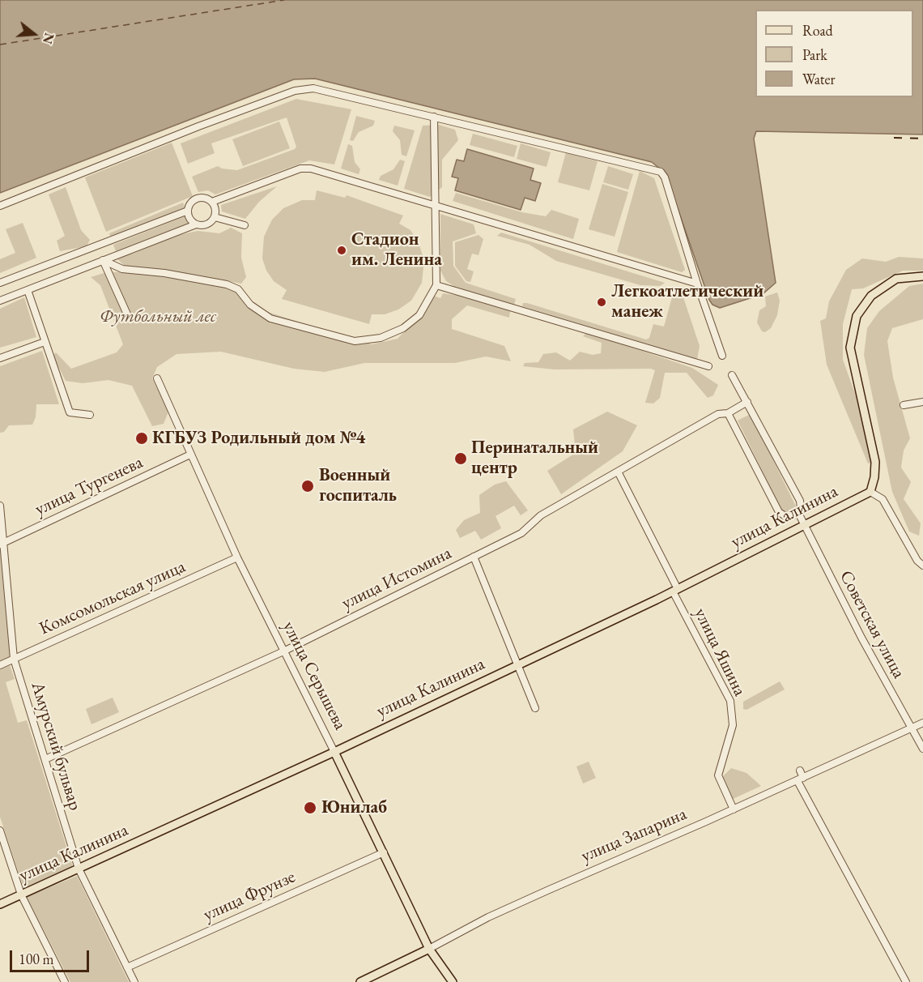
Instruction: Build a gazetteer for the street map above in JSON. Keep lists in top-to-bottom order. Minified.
{"streets":{"main road":["улица Калинина","улица Серышева","улица Запарина"],"street":["улица Тургенева","улица Истомина","Комсомольская улица","Советская улица","улица Яшина","Амурский бульвар","улица Фрунзе"]},"crossings":[["улица Тургенева","улица Серышева"],["улица Тургенева","Амурский бульвар"],["улица Калинина","Советская улица"],["улица Калинина","улица Яшина"],["улица Калинина","улица Серышева"],["улица Калинина","Амурский бульвар"],["улица Истомина","Советская улица"],["улица Истомина","улица Яшина"],["улица Истомина","улица Серышева"],["улица Истомина","Амурский бульвар"],["Комсомольская улица","улица Серышева"],["Комсомольская улица","Амурский бульвар"],["Советская улица","улица Запарина"],["улица Яшина","улица Запарина"],["улица Серышева","улица Запарина"],["улица Серышева","улица Фрунзе"],["Амурский бульвар","улица Фрунзе"]],"parks":["Футбольный лес"],"places":["Стадион им. Ленина","Легкоатлетический манеж","КГБУЗ Родильный дом №4","Перинатальный центр","Военный госпиталь","Юнилаб"],"legend":["Road","Park","Water"],"scale_bar":"100 m","north":"right"}
